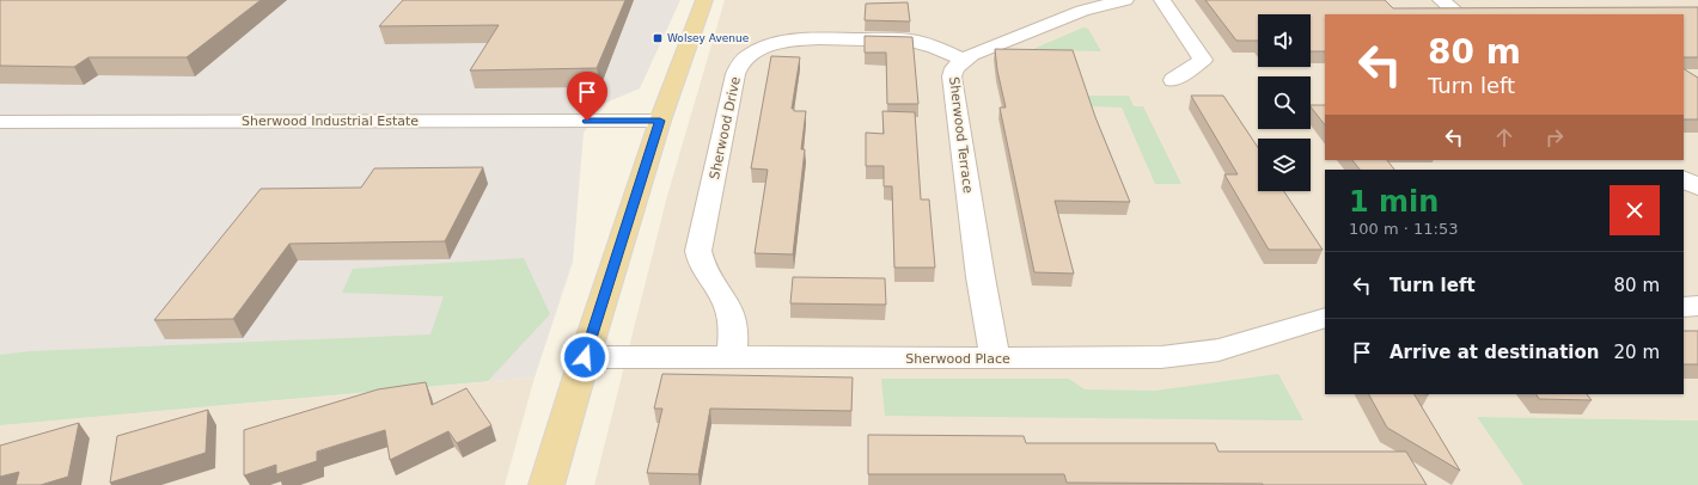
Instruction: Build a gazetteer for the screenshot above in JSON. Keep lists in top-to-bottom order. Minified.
{"streets":{"street":["Sherwood Industrial Estate","Sherwood Drive","Sherwood Terrace","Sherwood Place"]},"crossings":[["Sherwood Drive","Sherwood Terrace"],["Sherwood Drive","Sherwood Place"],["Sherwood Terrace","Sherwood Place"]],"places":{"transit":["Wolsey Avenue"]},"page":{"turn":["80 m","Turn left"],"heading":["1 min","100 m · 11:53"],"list":[{"name":"Turn left","value":"80 m"},{"name":"Arrive at destination","value":"20 m"}]}}
